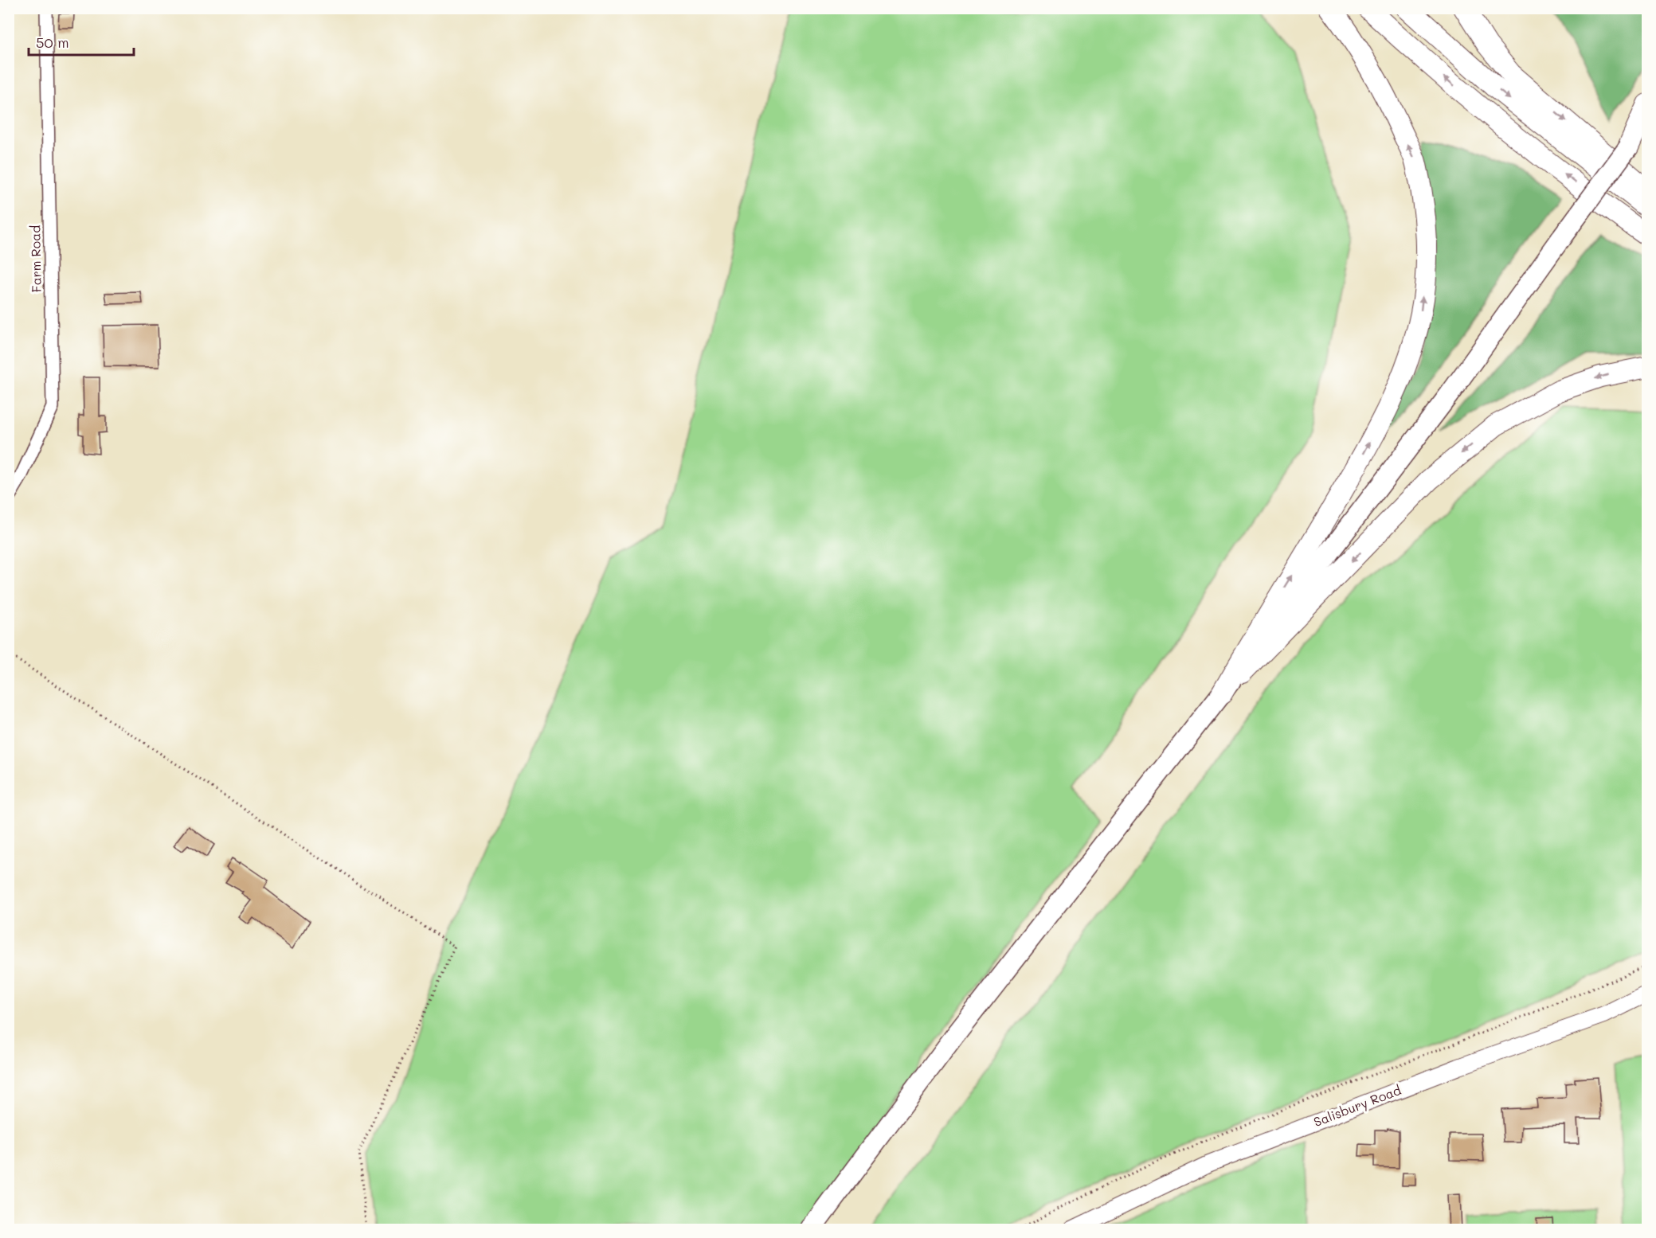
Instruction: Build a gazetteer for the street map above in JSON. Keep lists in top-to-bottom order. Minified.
{"streets":{"street":["Farm Road","Salisbury Road"]},"scale_bar":"50 m"}
